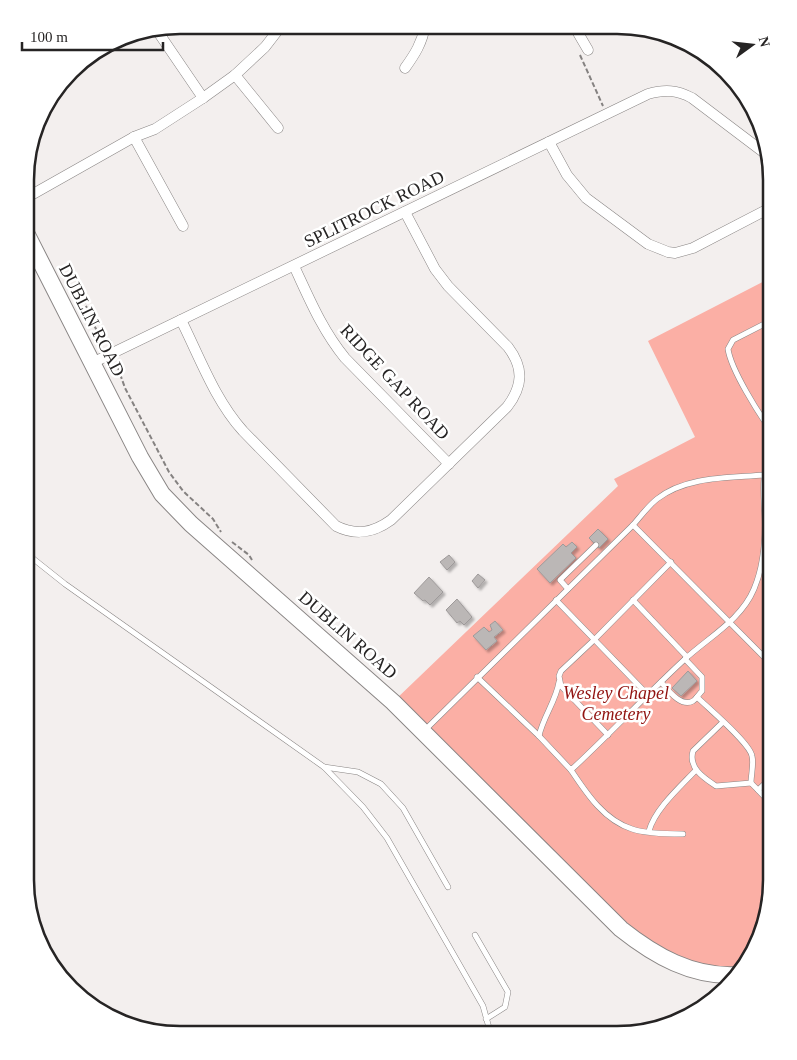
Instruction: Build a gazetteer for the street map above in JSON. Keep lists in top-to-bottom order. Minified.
{"streets":{"main road":["DUBLIN ROAD"],"street":["SPLITROCK ROAD","RIDGE GAP ROAD"]},"crossings":[["SPLITROCK ROAD","DUBLIN ROAD"],["SPLITROCK ROAD","RIDGE GAP ROAD"]],"parks":["Wesley Chapel Cemetery"],"scale_bar":"100 m","north":"right"}
